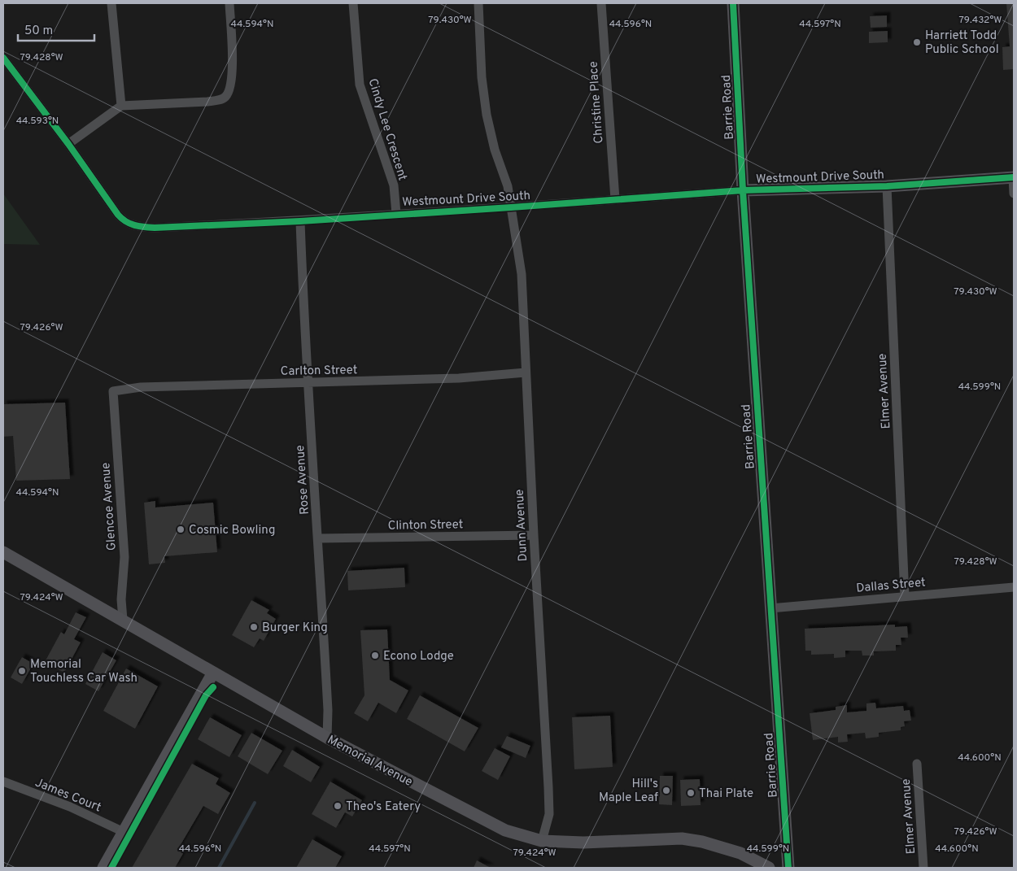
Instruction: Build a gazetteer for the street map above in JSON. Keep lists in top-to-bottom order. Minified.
{"streets":{"street":["Christine Place","Barrie Road","Cindy Lee Crescent","Westmount Drive South","Carlton Street","Elmer Avenue","Rose Avenue","Glencoe Avenue","Clinton Street","Dunn Avenue","Dallas Street","Memorial Avenue","James Court"]},"crossings":[["Christine Place","Westmount Drive South"],["Barrie Road","Westmount Drive South"],["Barrie Road","Dallas Street"],["Cindy Lee Crescent","Westmount Drive South"],["Westmount Drive South","Elmer Avenue"],["Westmount Drive South","Rose Avenue"],["Westmount Drive South","Dunn Avenue"],["Carlton Street","Rose Avenue"],["Carlton Street","Glencoe Avenue"],["Carlton Street","Dunn Avenue"],["Elmer Avenue","Dallas Street"],["Rose Avenue","Clinton Street"],["Rose Avenue","Memorial Avenue"],["Glencoe Avenue","Memorial Avenue"],["Clinton Street","Dunn Avenue"],["Dunn Avenue","Memorial Avenue"]],"places":["Harriett Todd Public School","Cosmic Bowling","Burger King","Econo Lodge","Memorial Touchless Car Wash","Hill's Maple Leaf","Thai Plate","Theo's Eatery"],"scale_bar":"50 m","coordinates":["79.432°W","79.430°W","44.594°N","44.596°N","44.597°N","79.428°W","44.593°N","79.426°W","44.599°N","79.424°W","44.600°N"]}
